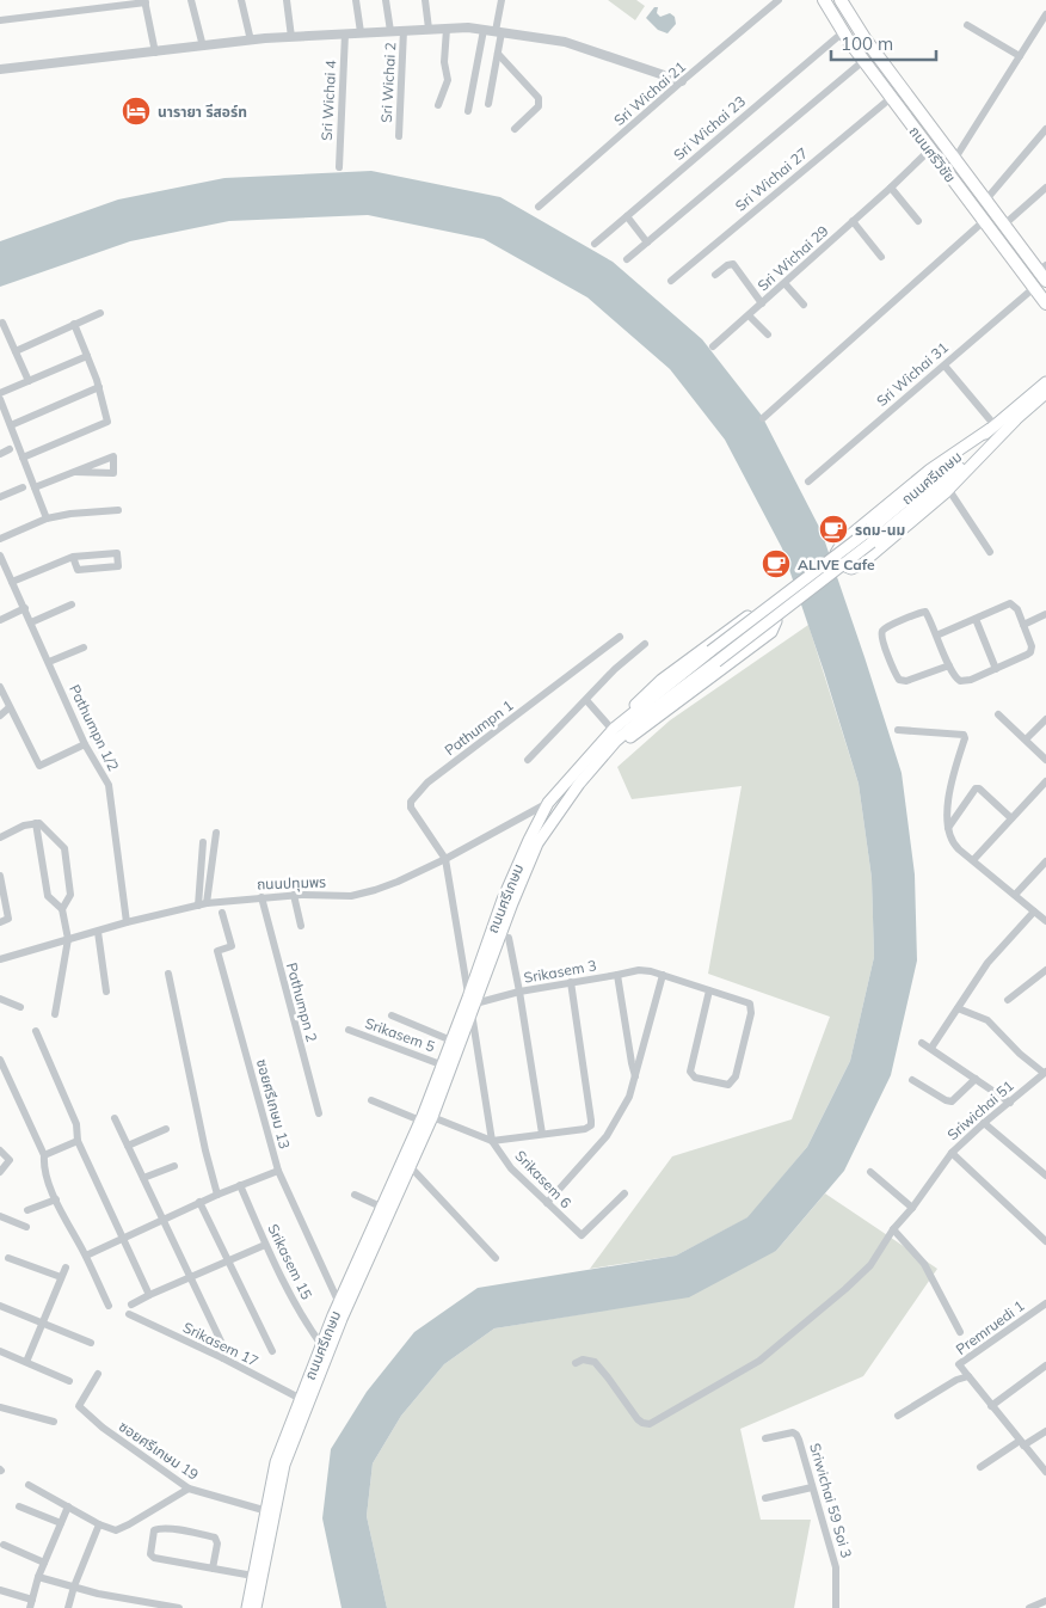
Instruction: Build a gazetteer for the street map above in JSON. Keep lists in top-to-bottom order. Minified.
{"streets":{"main road":["ถนนศรีวิชัย","ถนนศรีเกษม"],"street":["Sri Wichai 2","Sri Wichai 21","Sri Wichai 4","Sri Wichai 23","Sri Wichai 27","Sri Wichai 29","Sri Wichai 31","Pathumpn 1/2","Pathumpn 1","ถนนปทุมพร","Srikasem 3","Pathumpn 2","Srikasem 5","ซอยศรีเกษม 13","Sriwichai 51","Srikasem 6","Srikasem 15","Premruedi 1","Srikasem 17","ซอยศรีเกษม 19","Sriwichai 59 Soi 3"]},"crossings":[["Sri Wichai 23","ถนนศรีวิชัย"],["ถนนศรีวิชัย","Sri Wichai 27"],["ถนนศรีวิชัย","Sri Wichai 29"],["ถนนศรีวิชัย","Sri Wichai 31"],["ถนนศรีเกษม","ถนนปทุมพร"],["ถนนศรีเกษม","Srikasem 3"],["ถนนศรีเกษม","Srikasem 5"],["ถนนศรีเกษม","ซอยศรีเกษม 13"],["ถนนศรีเกษม","Srikasem 15"],["ถนนศรีเกษม","Srikasem 17"],["ถนนศรีเกษม","ซอยศรีเกษม 19"],["Pathumpn 1/2","ถนนปทุมพร"],["Pathumpn 1","ถนนปทุมพร"],["ถนนปทุมพร","Pathumpn 2"]],"places":{"hotel":["นารายา รีสอร์ท"],"cafe":["รดม-นม","ALIVE Cafe"]},"scale_bar":"100 m"}
